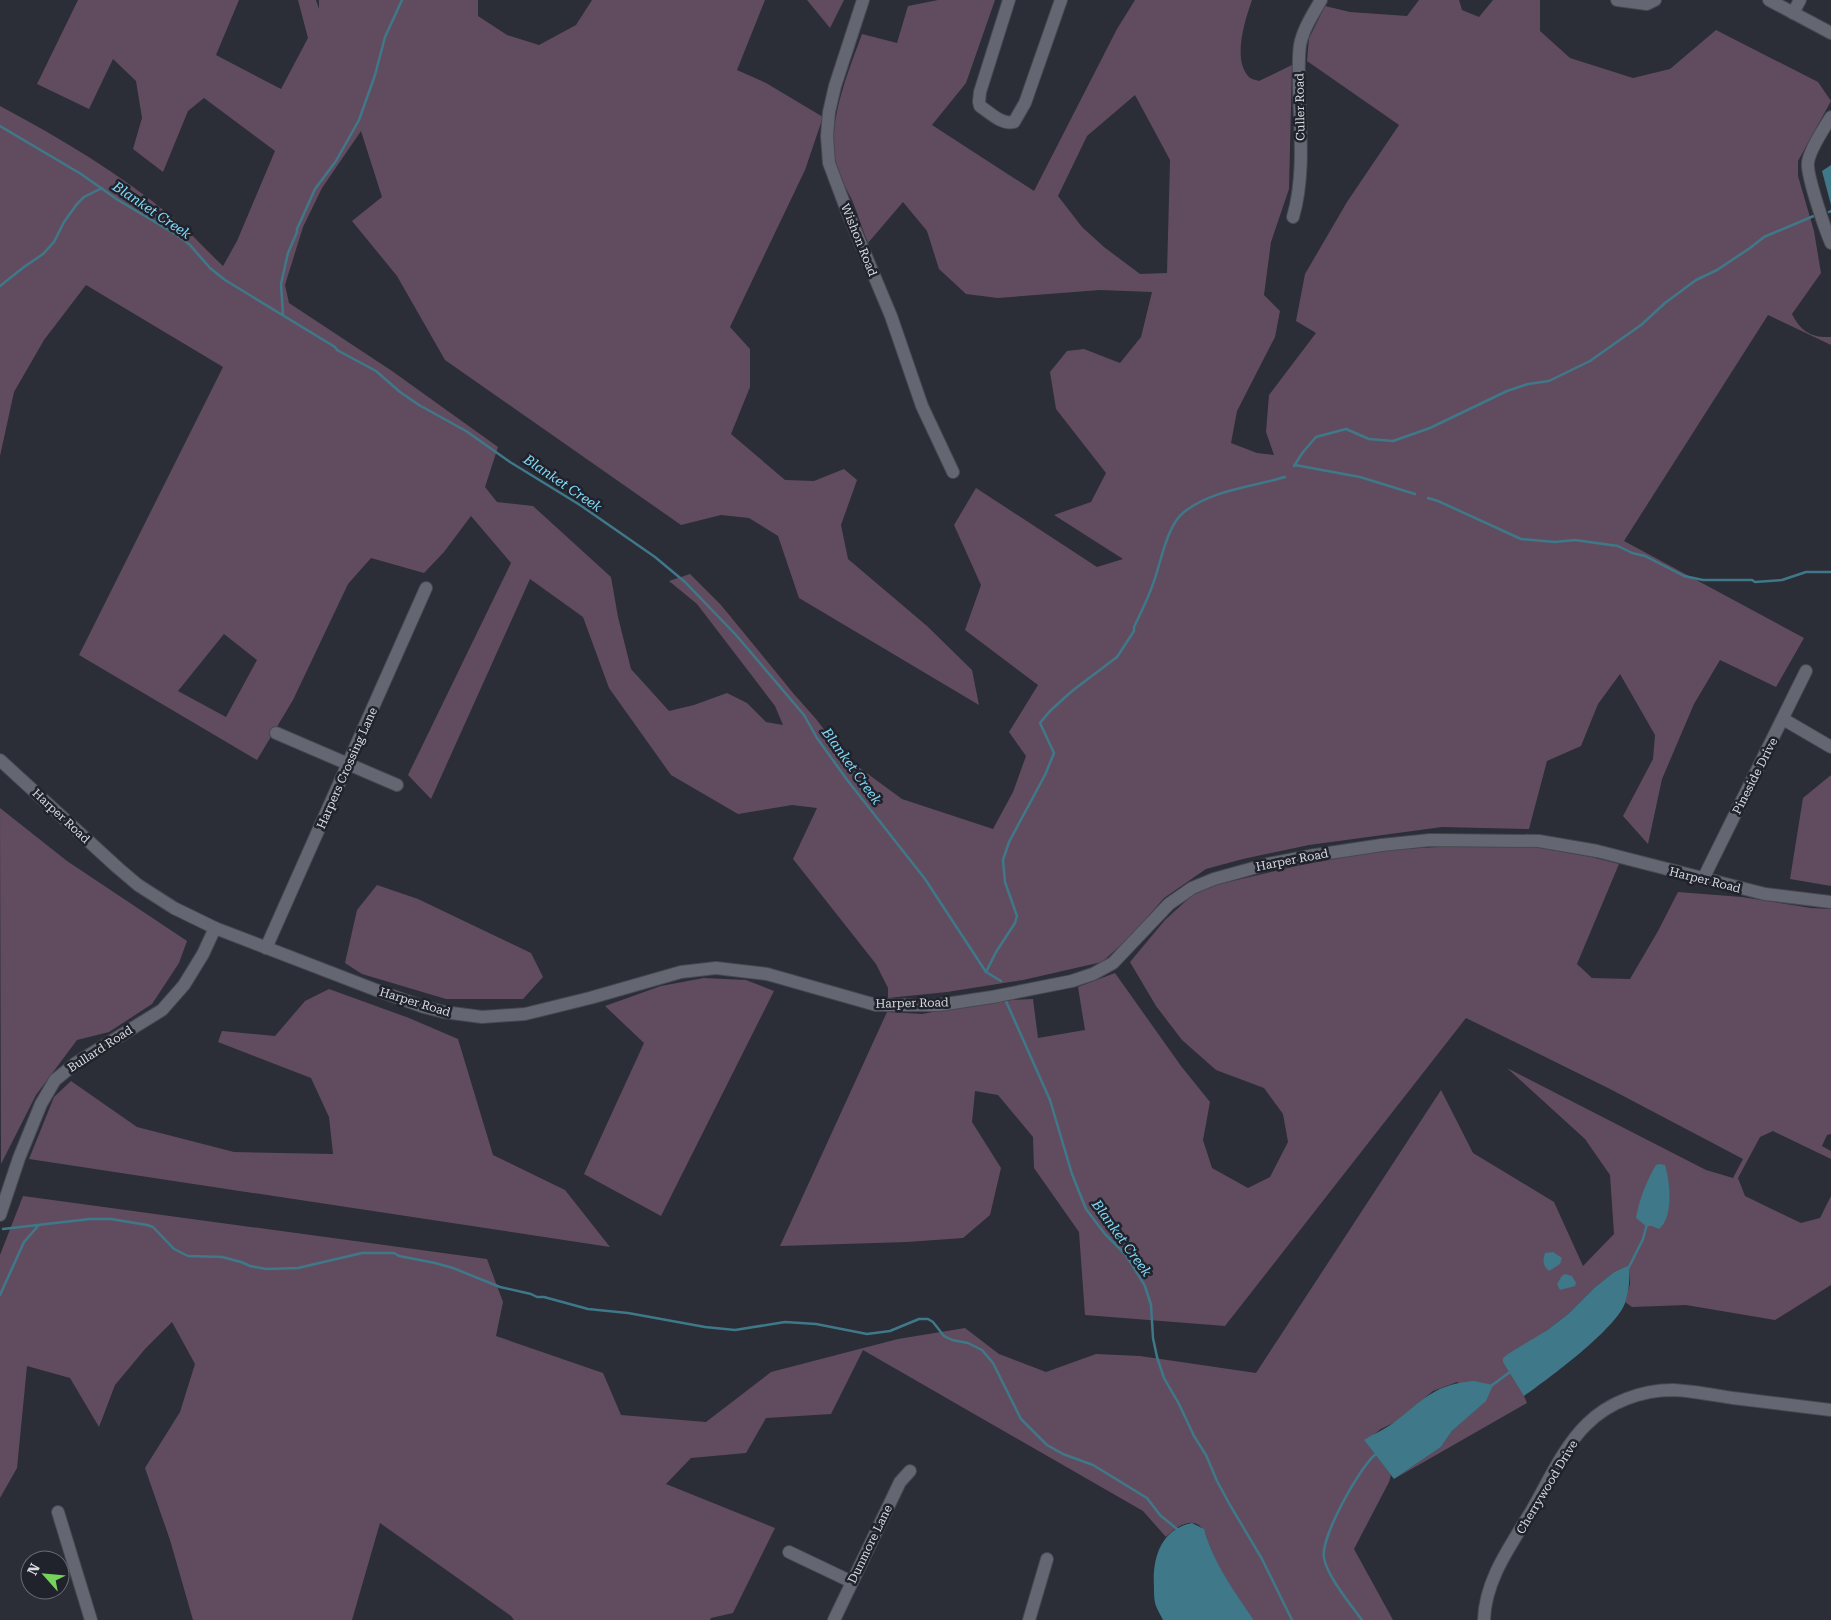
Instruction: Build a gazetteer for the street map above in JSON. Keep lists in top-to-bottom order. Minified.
{"streets":{"street":["Culler Road","Wishon Road","Harpers Crossing Lane","Pineside Drive","Harper Road","Bullard Road","Cherrywood Drive","Dunmore Lane"]},"crossings":[["Harpers Crossing Lane","Harper Road"],["Pineside Drive","Harper Road"],["Harper Road","Bullard Road"]],"water":["Blanket Creek"],"north":"top left"}
